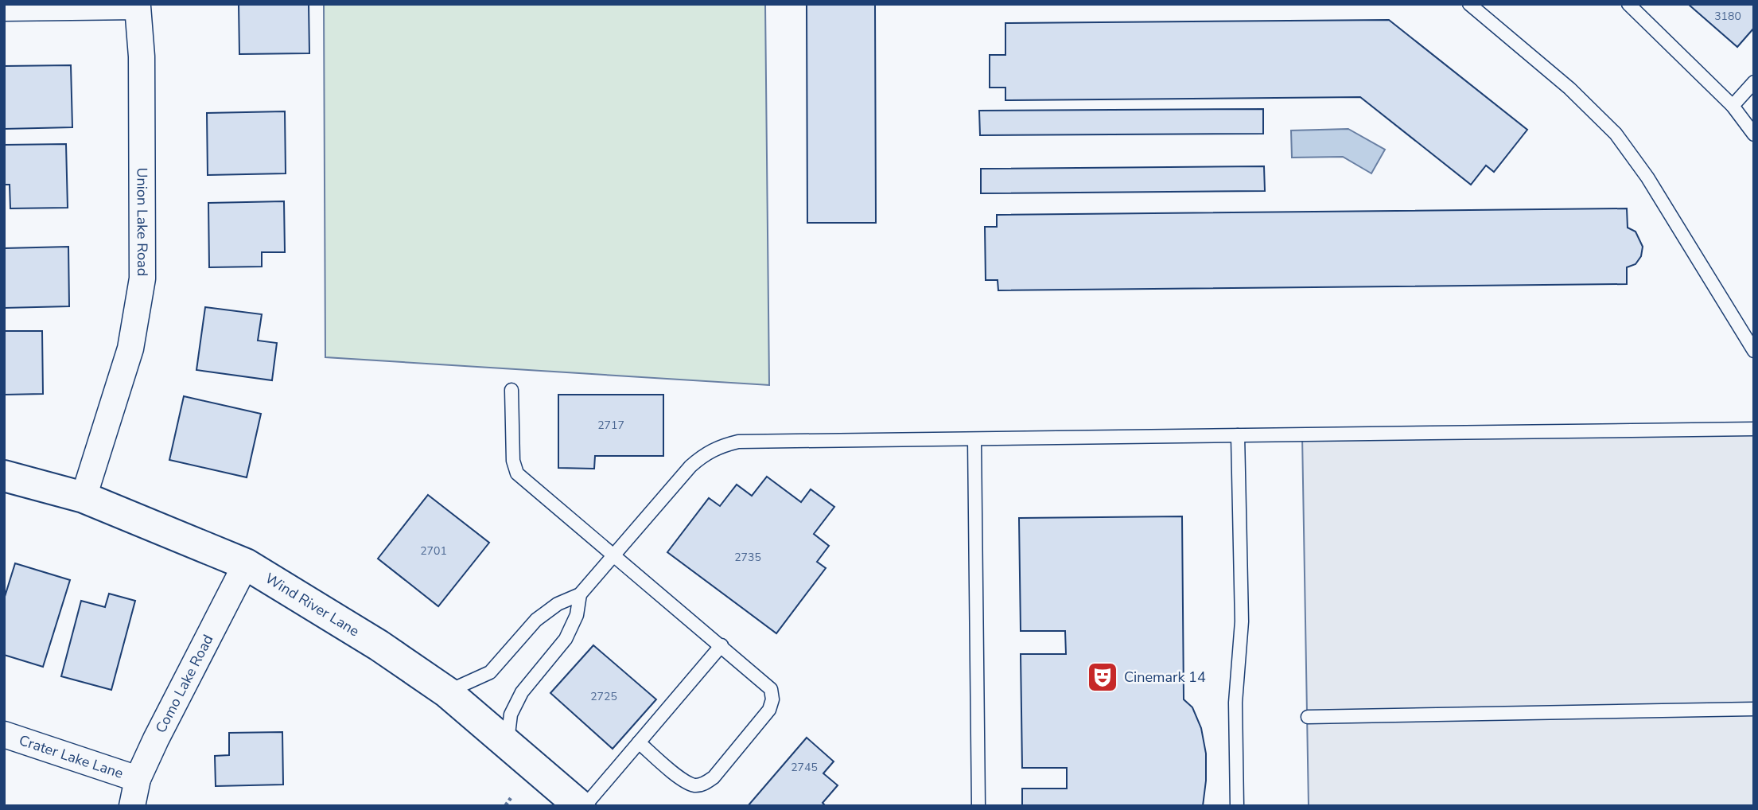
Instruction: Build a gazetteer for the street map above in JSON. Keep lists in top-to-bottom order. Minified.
{"streets":{"street":["Union Lake Road","Wind River Lane","Como Lake Road","Crater Lake Lane"]},"crossings":[["Union Lake Road","Wind River Lane"],["Wind River Lane","Como Lake Road"],["Como Lake Road","Crater Lake Lane"]],"places":{"theatre":["Cinemark 14"]},"house_numbers":["3180","2717","2701","2735","2725","2745"]}
